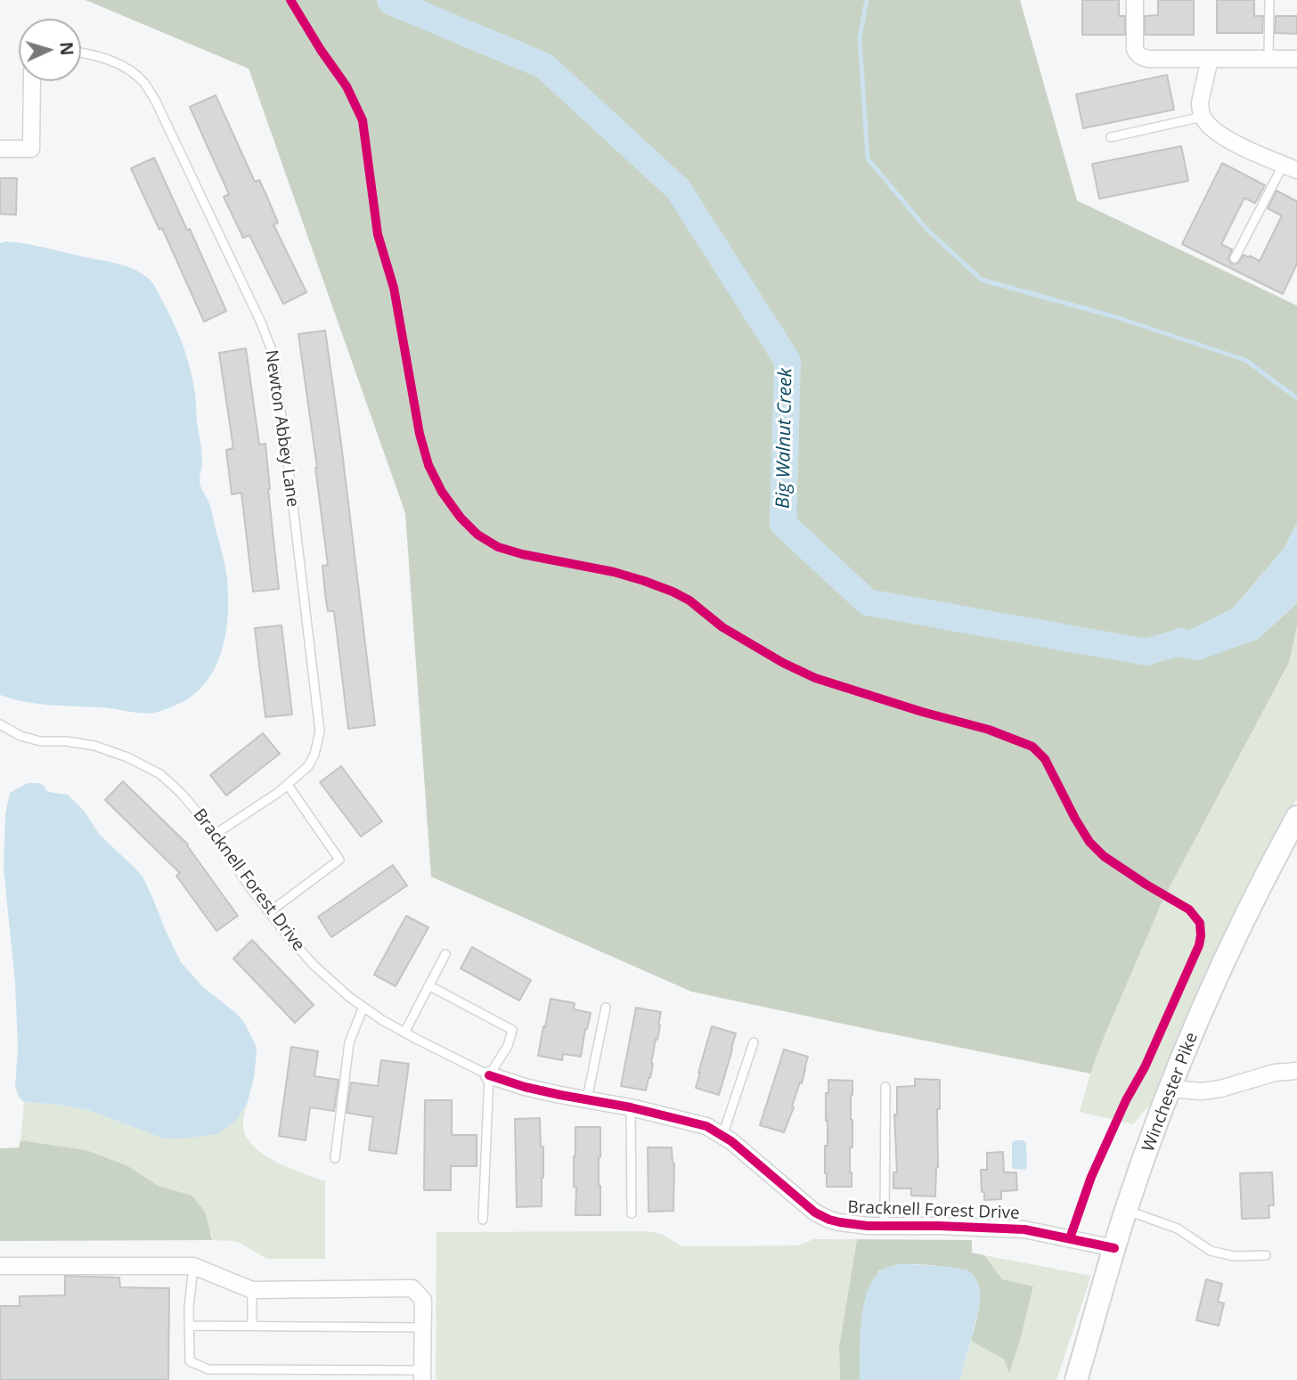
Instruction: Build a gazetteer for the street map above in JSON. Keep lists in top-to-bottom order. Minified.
{"streets":{"main road":["Winchester Pike"],"street":["Bracknell Forest Drive"],"lane":["Newton Abbey Lane"]},"crossings":[["Newton Abbey Lane","Bracknell Forest Drive"],["Bracknell Forest Drive","Winchester Pike"]],"water":["Big Walnut Creek"],"north":"right"}
